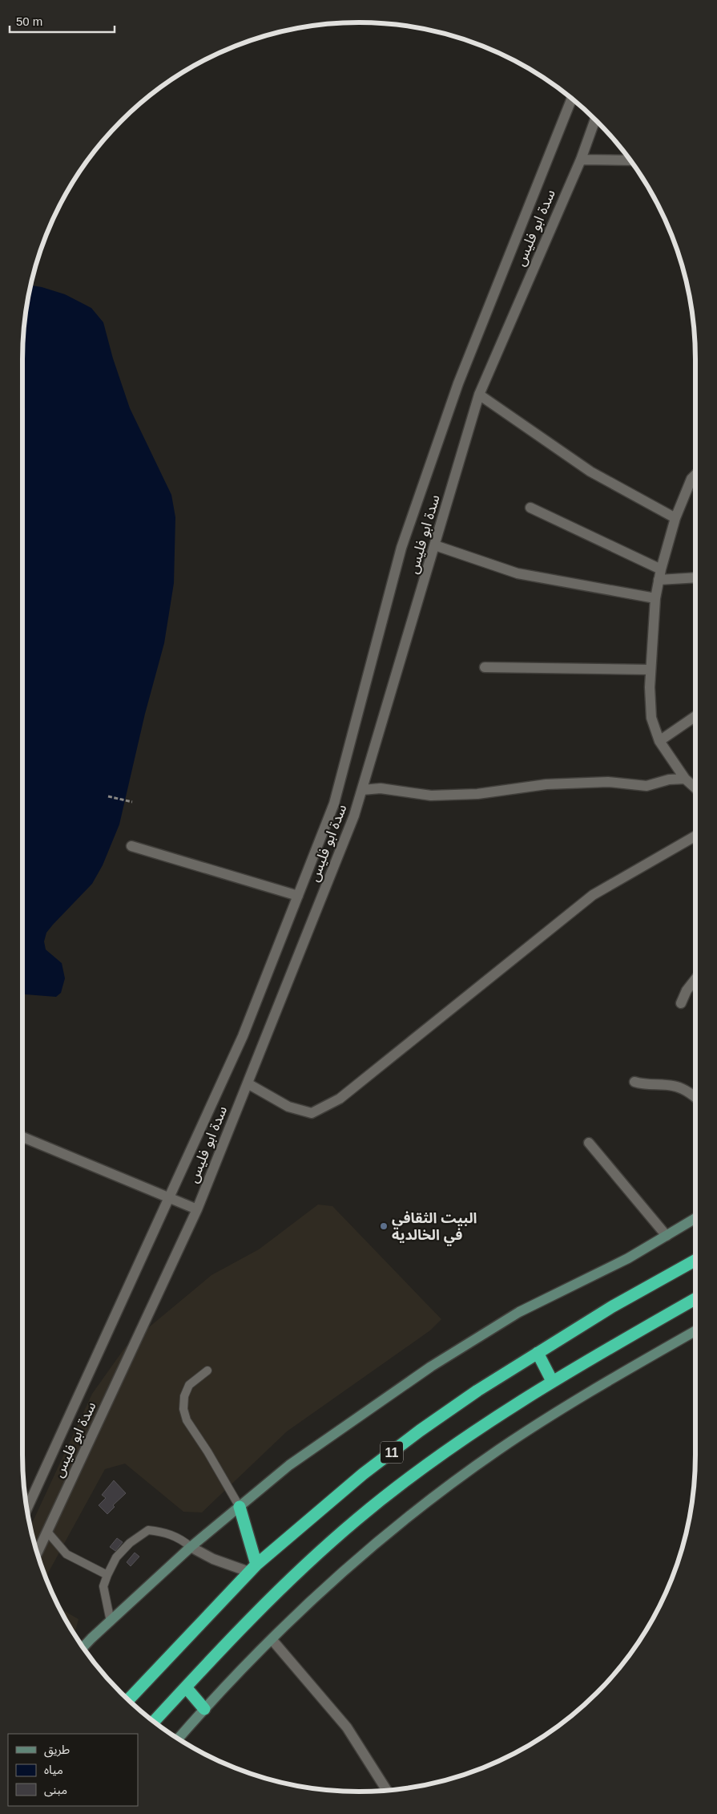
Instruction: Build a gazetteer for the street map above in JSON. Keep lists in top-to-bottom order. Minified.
{"streets":{"highway":["11"],"street":["سدة ابو فليس"]},"places":["البيت الثقافي في الخالدية"],"legend":["طريق","مياه","مبنى"],"scale_bar":"50 m"}
